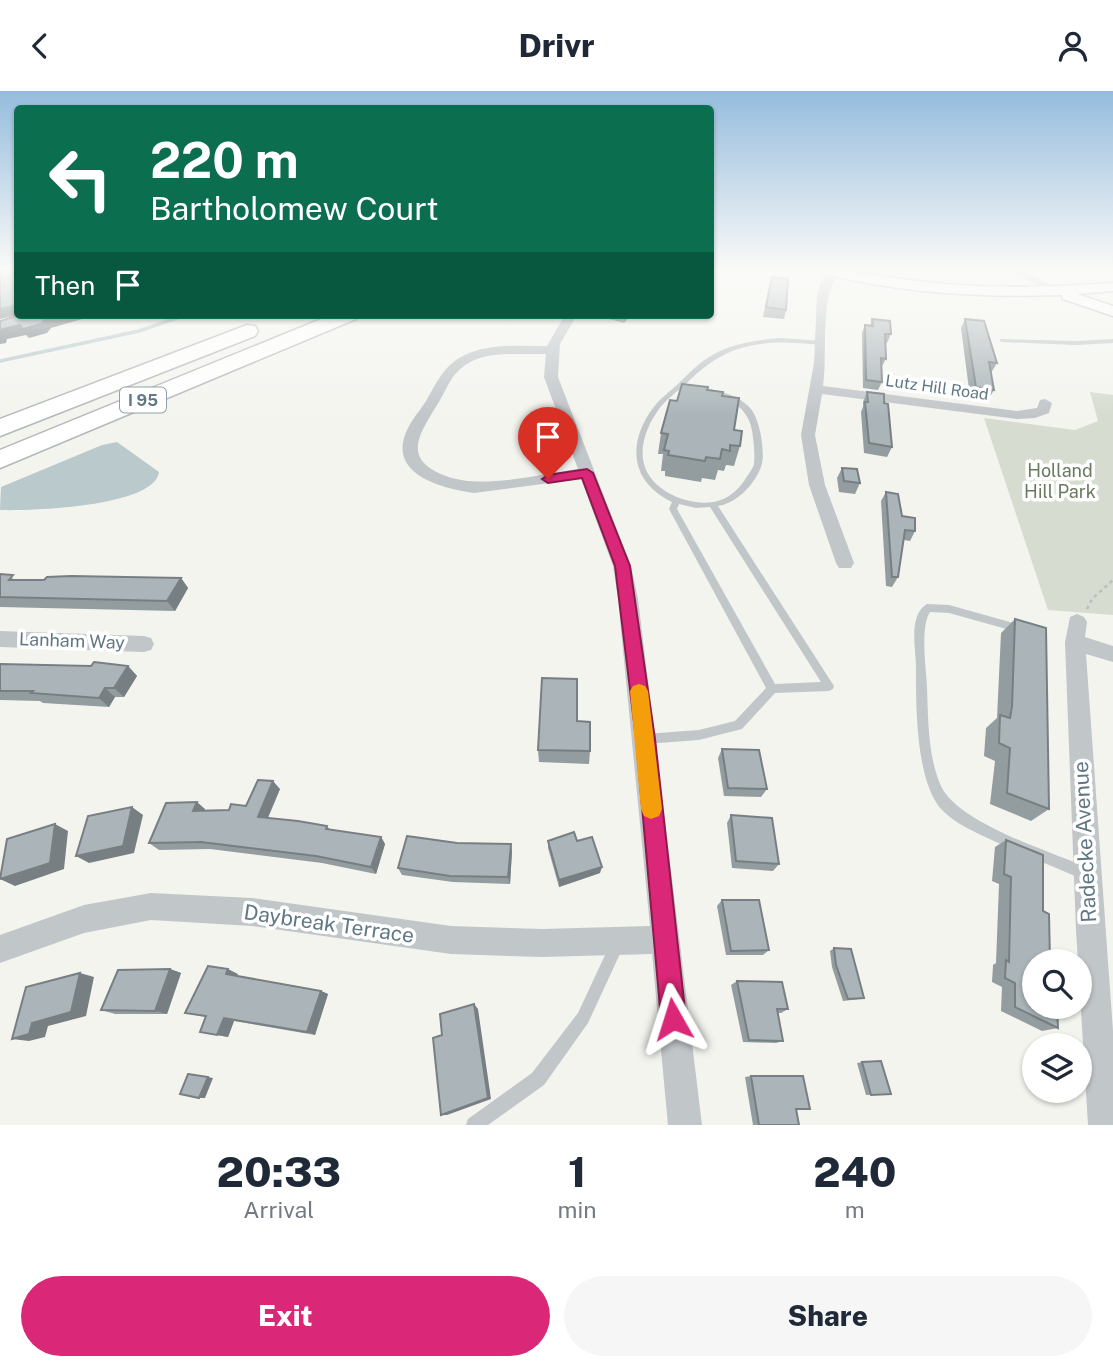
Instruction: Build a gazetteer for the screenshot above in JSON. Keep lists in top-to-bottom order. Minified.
{"streets":{"highway":["I 95"],"street":["Lutz Hill Road","Lanham Way","Radecke Avenue","Daybreak Terrace"]},"parks":["Holland Hill Park"],"page":{"header":"Drivr","turn":["220 m","Bartholomew Court"],"then":"Then","eta":["20:33","Arrival","1","min","240","m"],"buttons":["Exit","Share"]}}
